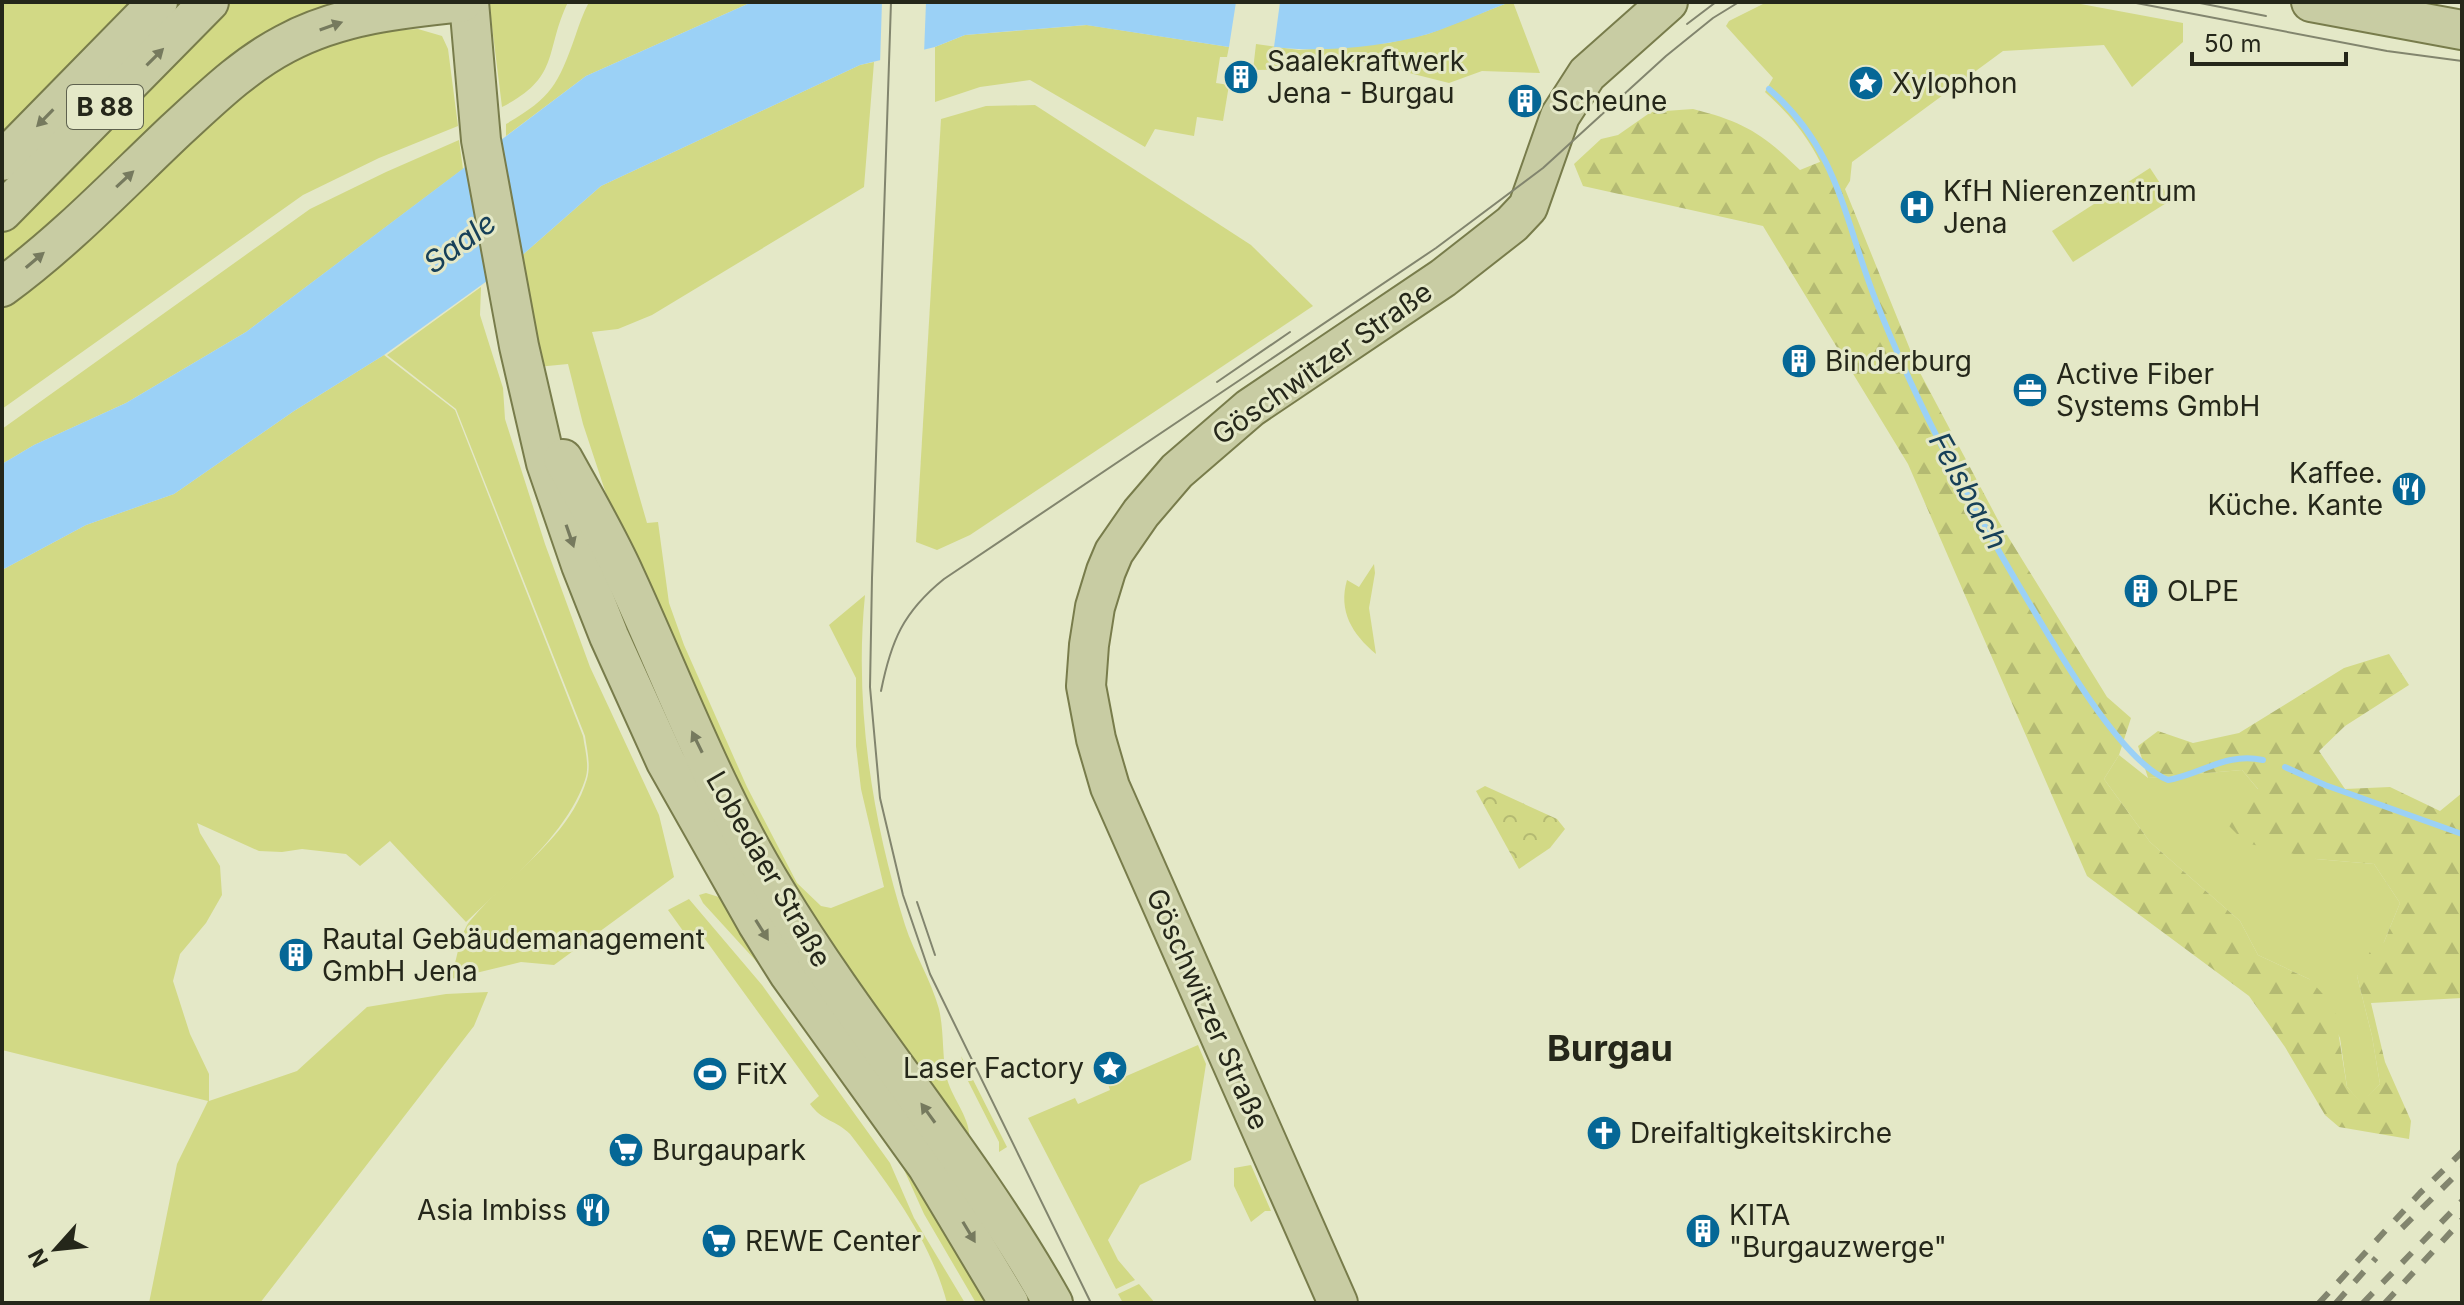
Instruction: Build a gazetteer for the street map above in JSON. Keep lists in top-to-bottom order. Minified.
{"streets":{"main road":["B 88","Göschwitzer Straße","Lobedaer Straße"]},"districts":["Burgau"],"water":["Saale","Felsbach"],"places":{"building":["Saalekraftwerk Jena - Burgau","Scheune","Binderburg","OLPE","Rautal Gebäudemanagement GmbH Jena","KITA \"Burgauzwerge\""],"place":["Xylophon","Laser Factory"],"hospital":["KfH Nierenzentrum Jena"],"office":["Active Fiber Systems GmbH"],"restaurant":["Kaffee. Küche. Kante","Asia Imbiss"],"sports":["FitX"],"church":["Dreifaltigkeitskirche"],"supermarket":["Burgaupark","REWE Center"]},"scale_bar":"50 m","north":"bottom left"}
